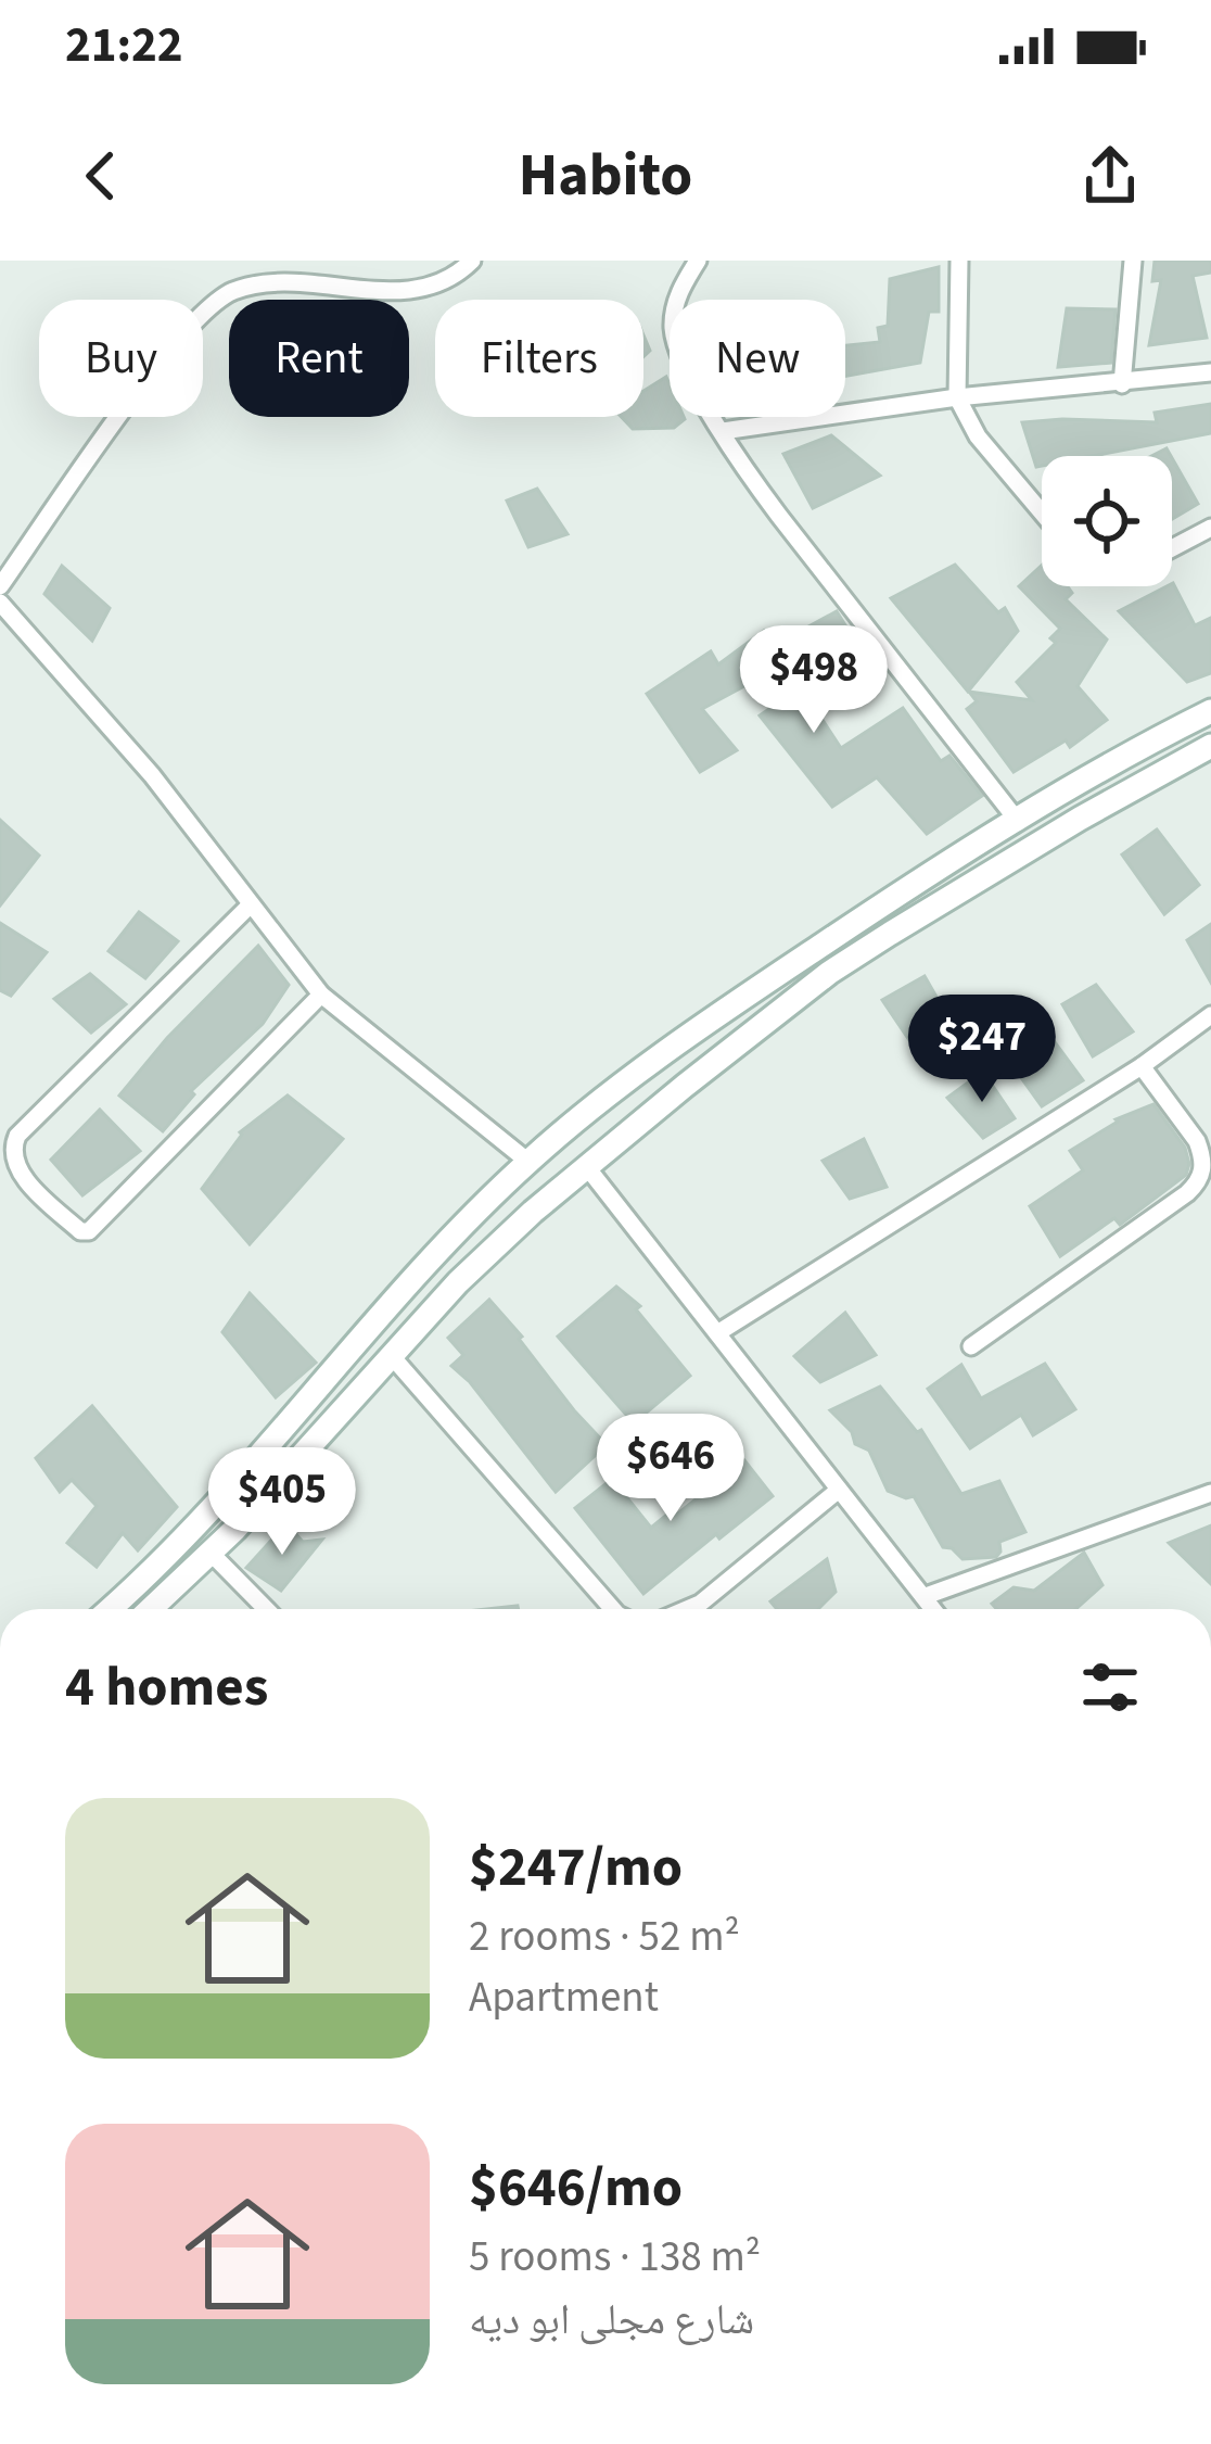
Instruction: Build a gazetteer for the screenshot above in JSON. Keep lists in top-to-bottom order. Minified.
{"page":{"status":"21:22","header":"Habito","chip":["Buy","Rent","Filters","New"],"price":["$498","$247","$646","$405"],"heading":"4 homes","list":[{"name":"$247/mo","note":"2 rooms · 52 m² · Apartment"},{"name":"$646/mo","note":"5 rooms · 138 m² · شارع مجلى ابو ديه"}]}}
